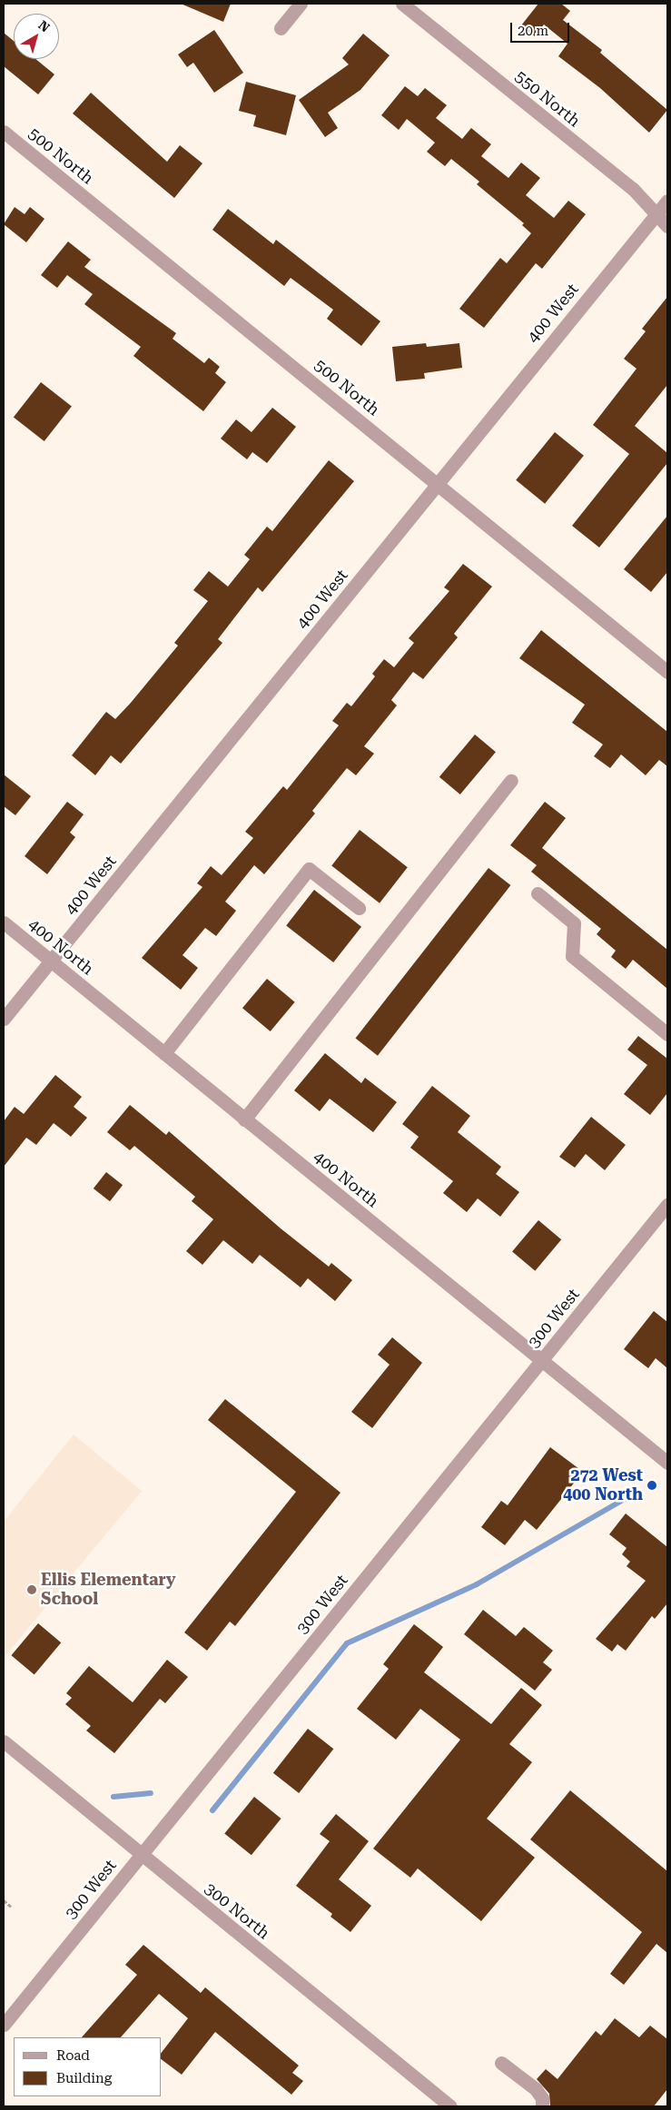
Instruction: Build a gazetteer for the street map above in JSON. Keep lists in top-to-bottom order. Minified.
{"streets":{"street":["550 North","500 North","400 West","400 North","300 West","300 North"]},"crossings":[["550 North","400 West"],["500 North","400 West"],["400 West","400 North"],["400 North","300 West"],["300 West","300 North"]],"places":["272 West 400 North","Ellis Elementary School"],"legend":["Road","Building"],"scale_bar":"20 m","north":"top right"}
